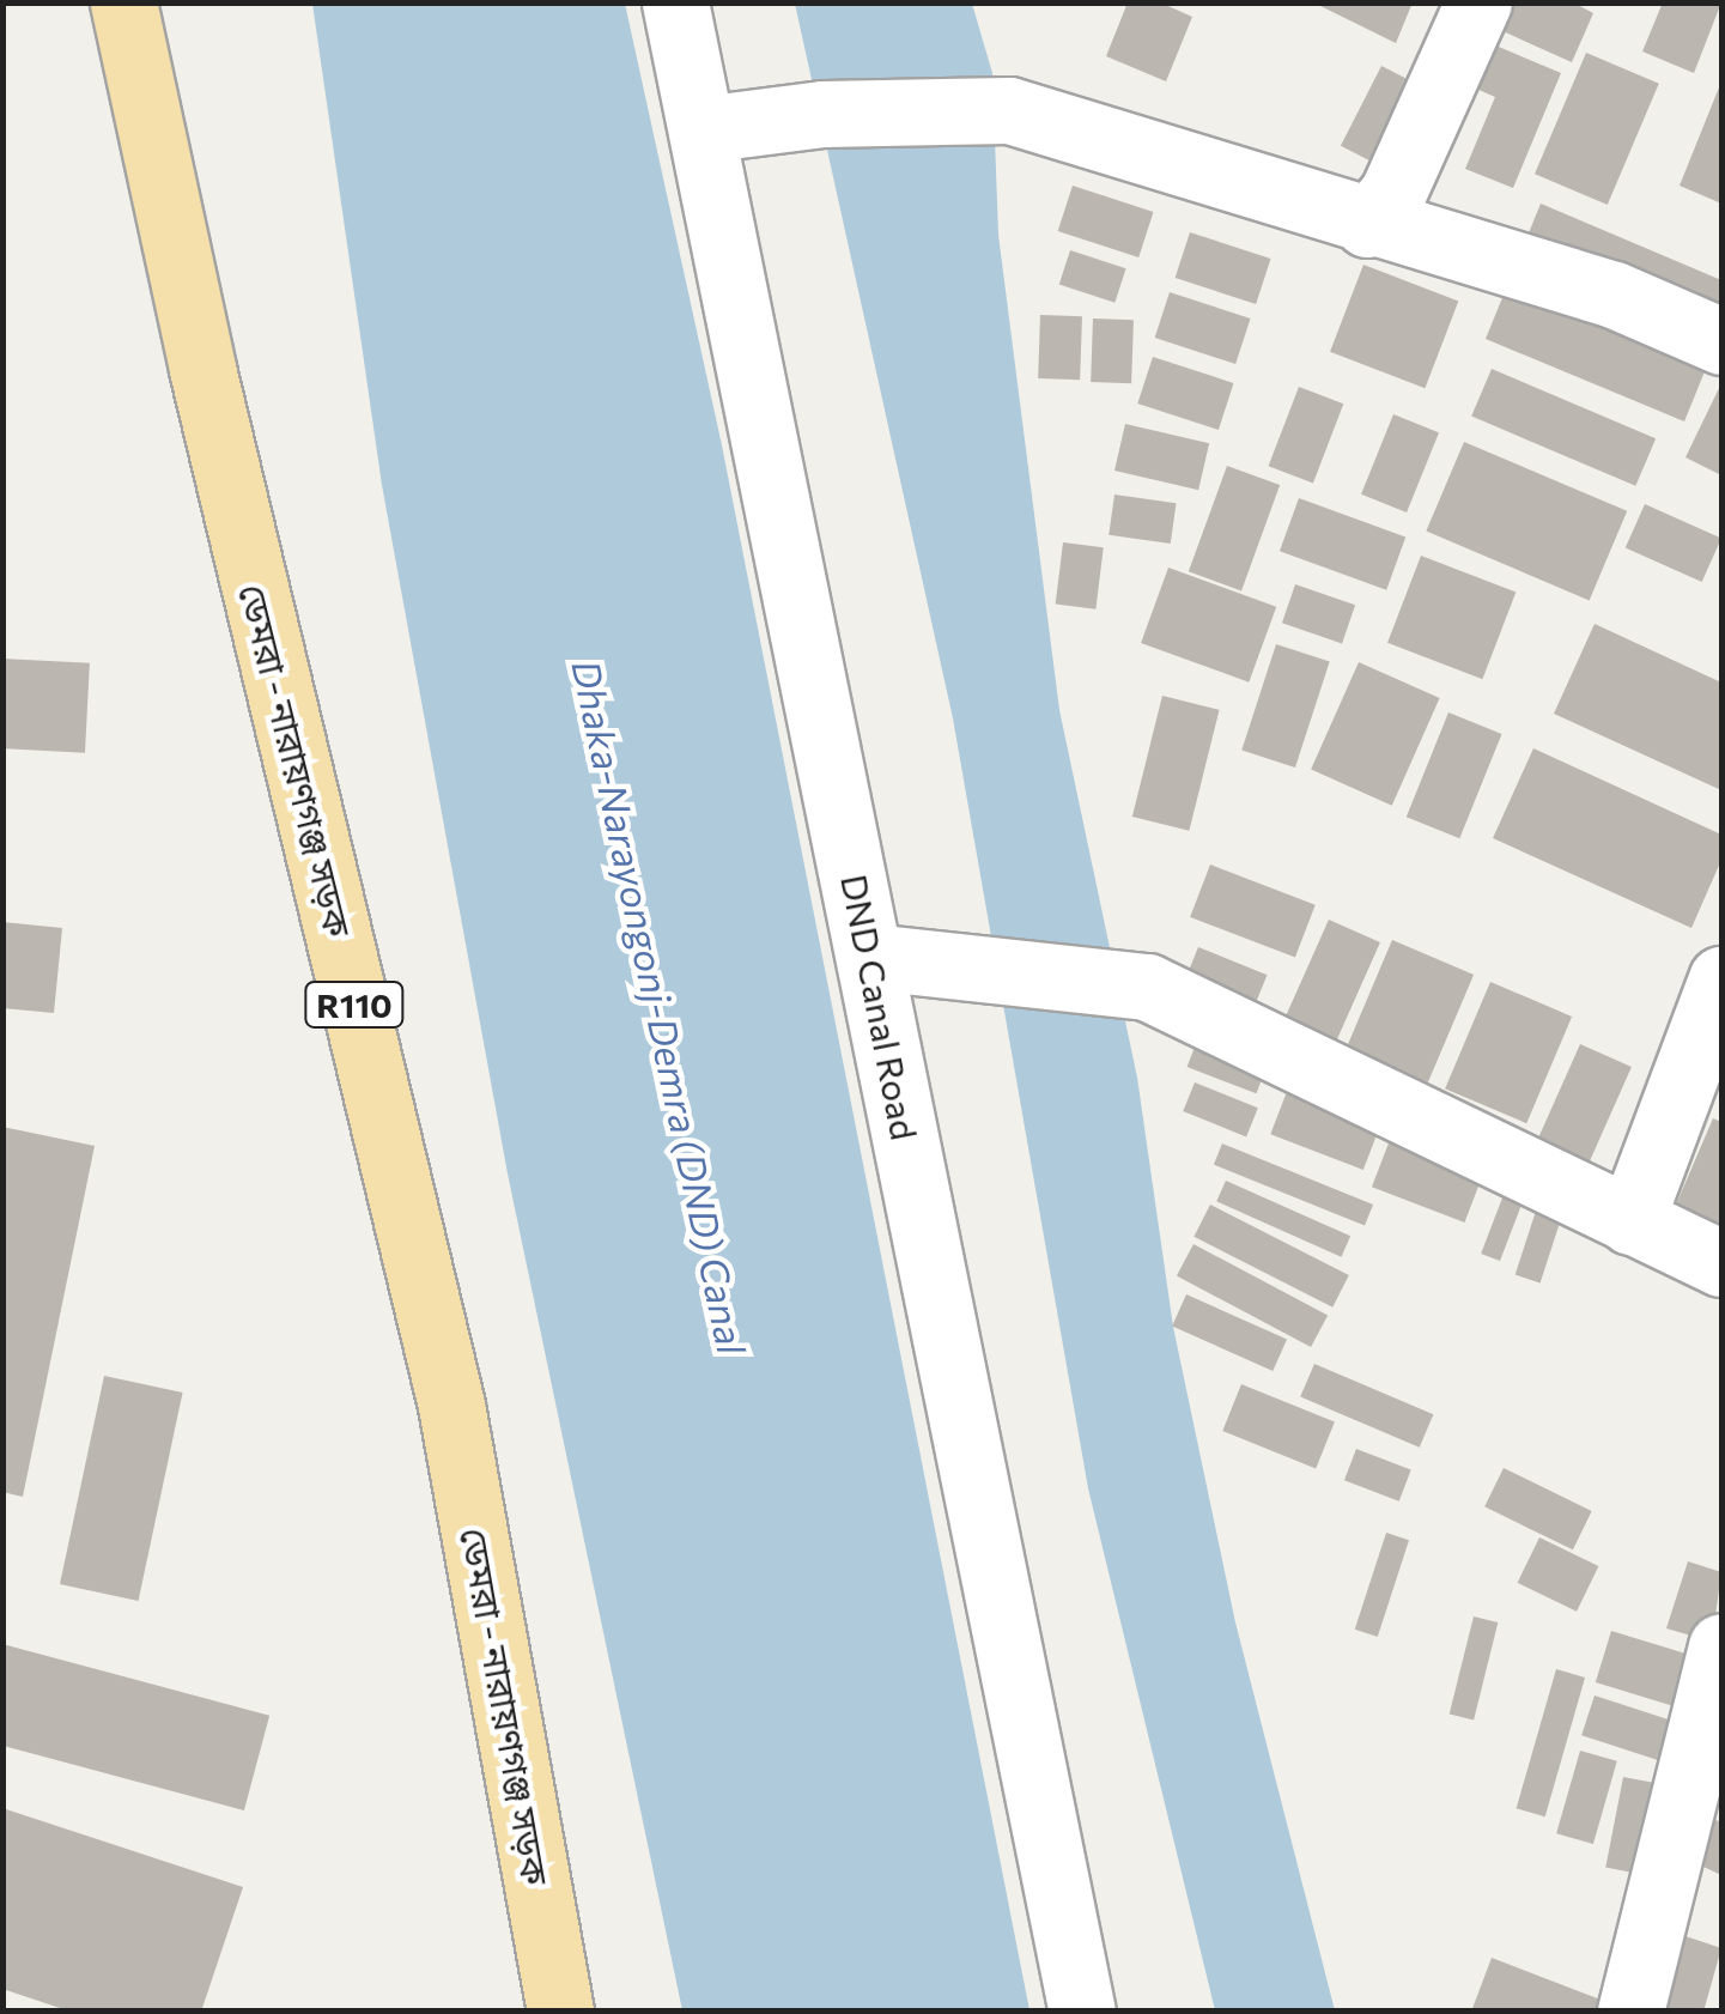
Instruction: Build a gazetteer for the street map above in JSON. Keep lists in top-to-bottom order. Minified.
{"streets":{"main road":["ডেমরা - নারায়ণগঞ্জ সড়ক","R110"],"street":["DND Canal Road"]},"water":["Dhaka-Narayongonj-Demra (DND) Canal"]}
